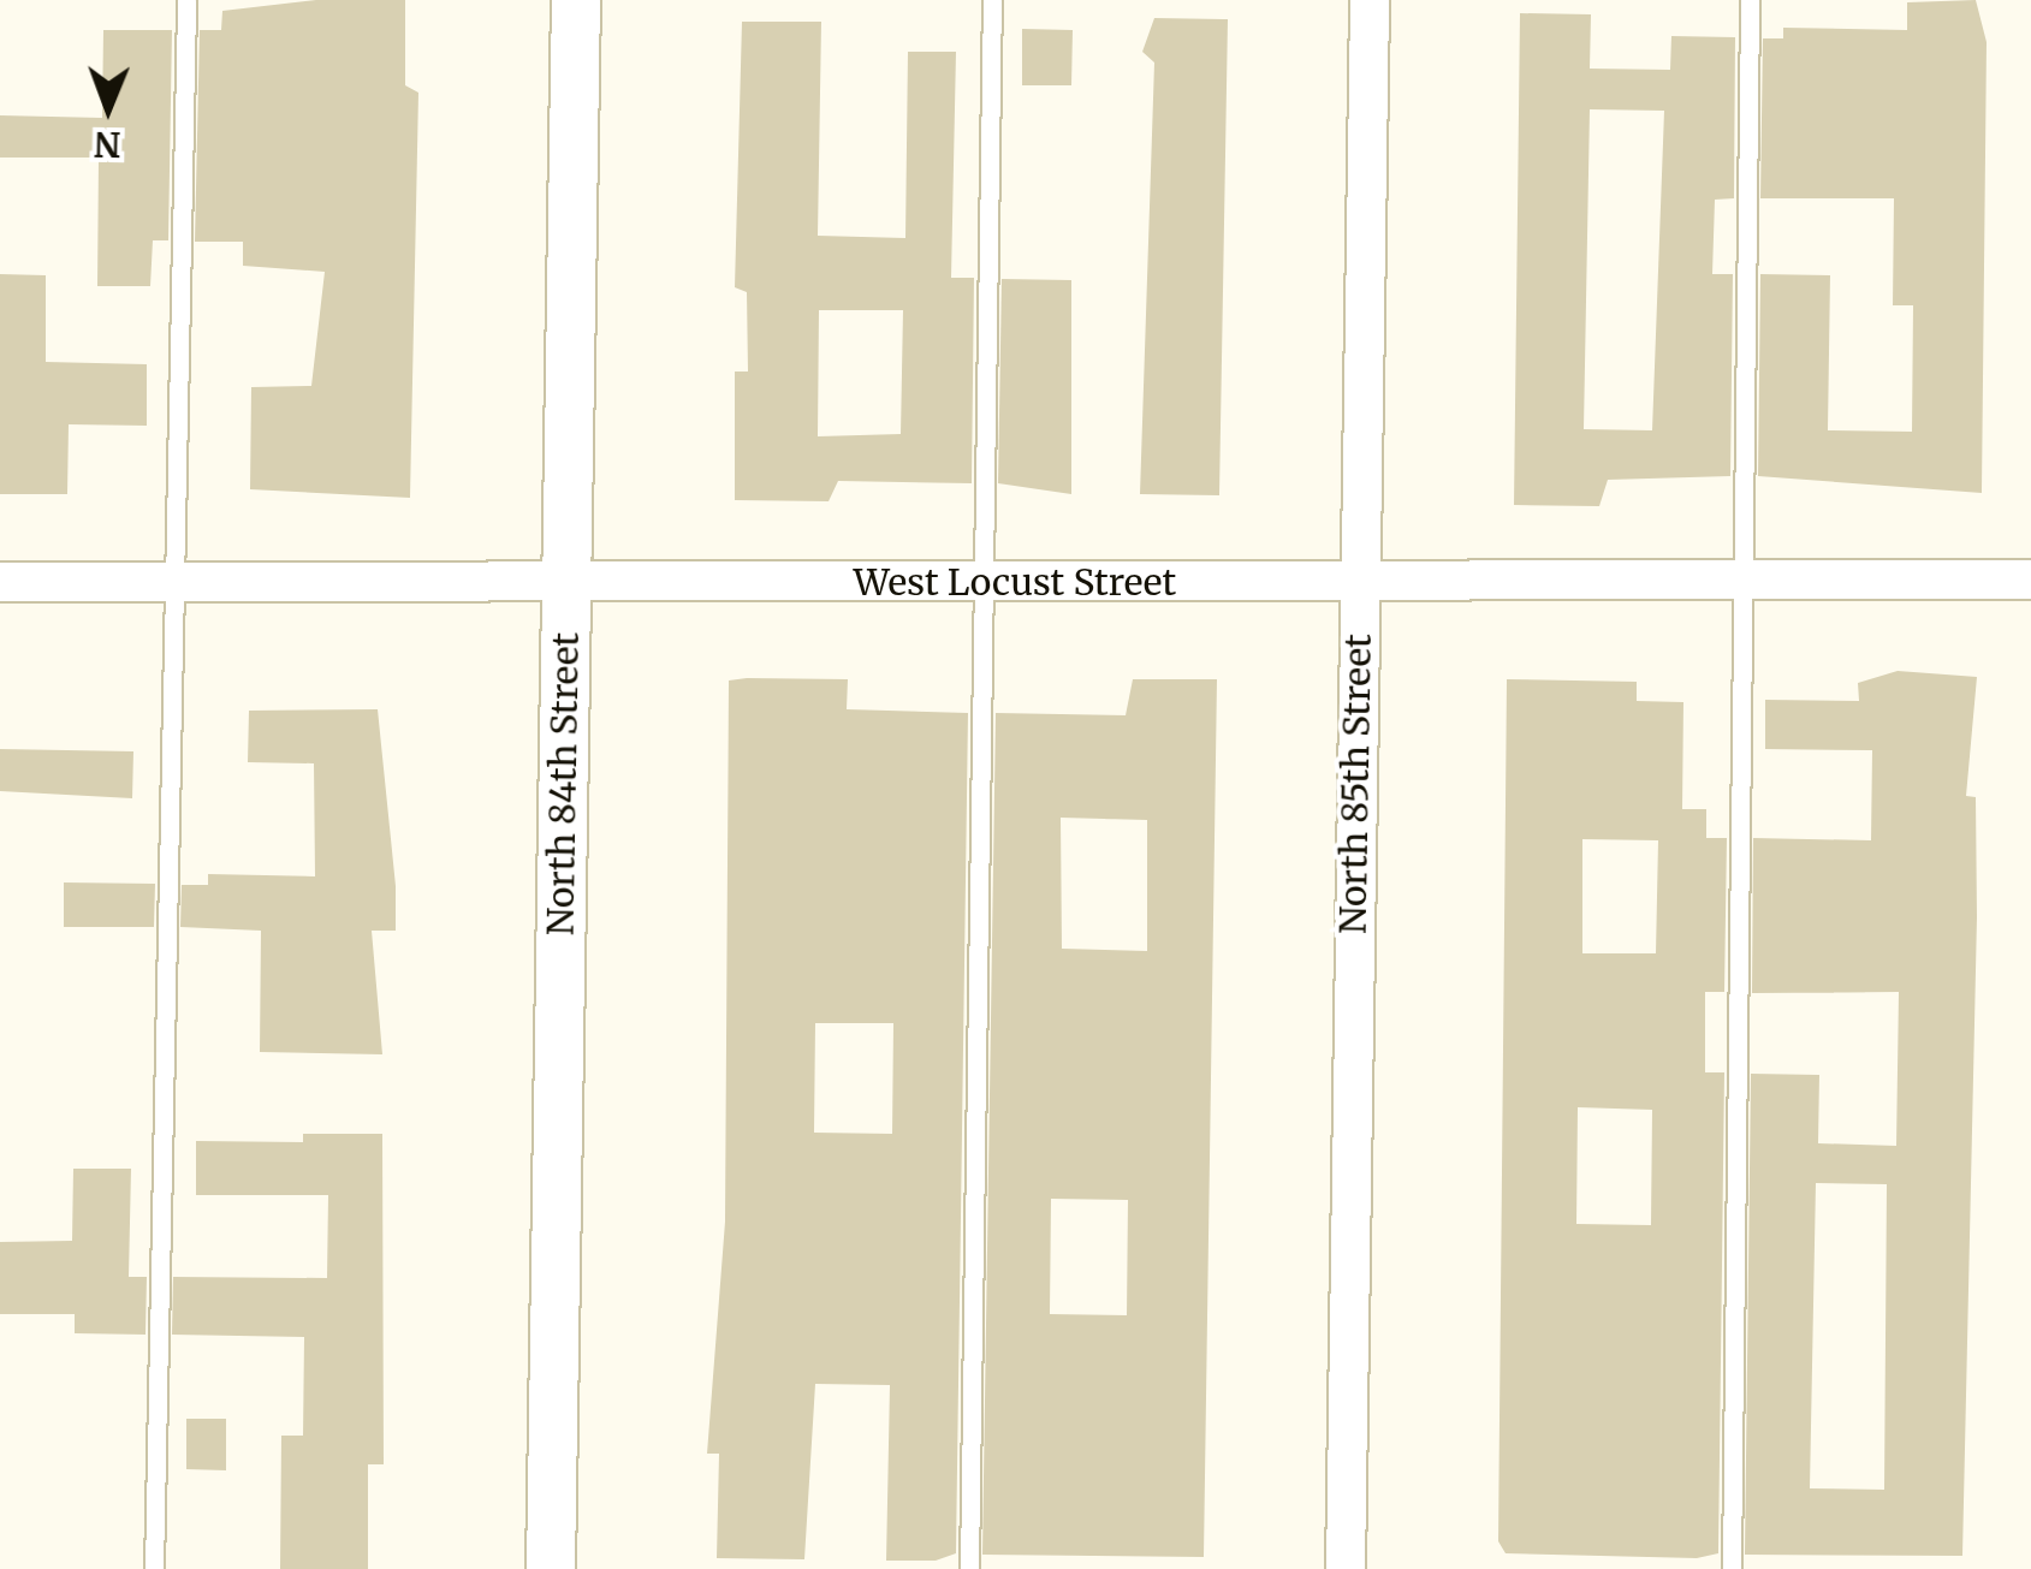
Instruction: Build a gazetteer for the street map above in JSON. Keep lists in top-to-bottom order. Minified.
{"streets":{"street":["West Locust Street","North 84th Street","North 85th Street"]},"crossings":[["West Locust Street","North 84th Street"],["West Locust Street","North 85th Street"]],"north":"bottom"}
